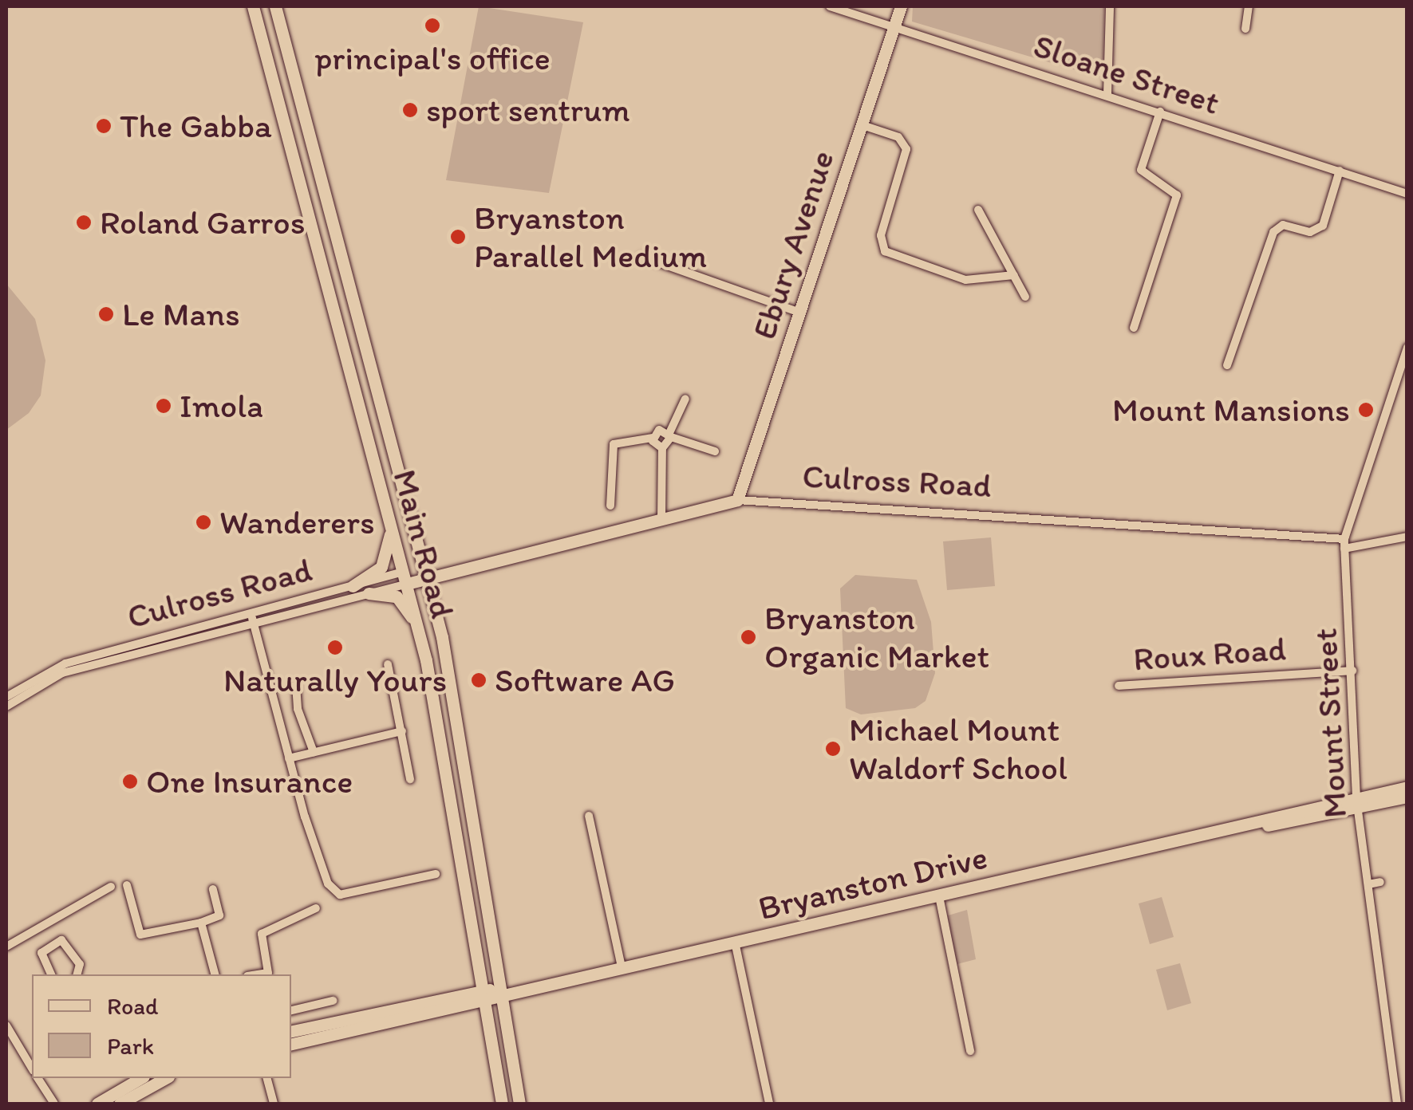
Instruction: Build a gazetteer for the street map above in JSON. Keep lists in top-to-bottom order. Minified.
{"streets":{"main road":["Ebury Avenue","Culross Road","Main Road","Bryanston Drive"],"street":["Sloane Street","Roux Road","Mount Street"]},"crossings":[["Sloane Street","Ebury Avenue"],["Ebury Avenue","Culross Road"],["Culross Road","Main Road"],["Culross Road","Mount Street"],["Main Road","Bryanston Drive"],["Roux Road","Mount Street"],["Mount Street","Bryanston Drive"]],"places":["principal's office","sport sentrum","The Gabba","Roland Garros","Bryanston Parallel Medium","Le Mans","Imola","Mount Mansions","Wanderers","Bryanston Organic Market","Naturally Yours","Software AG","Michael Mount Waldorf School","One Insurance"],"legend":["Road","Park"]}
